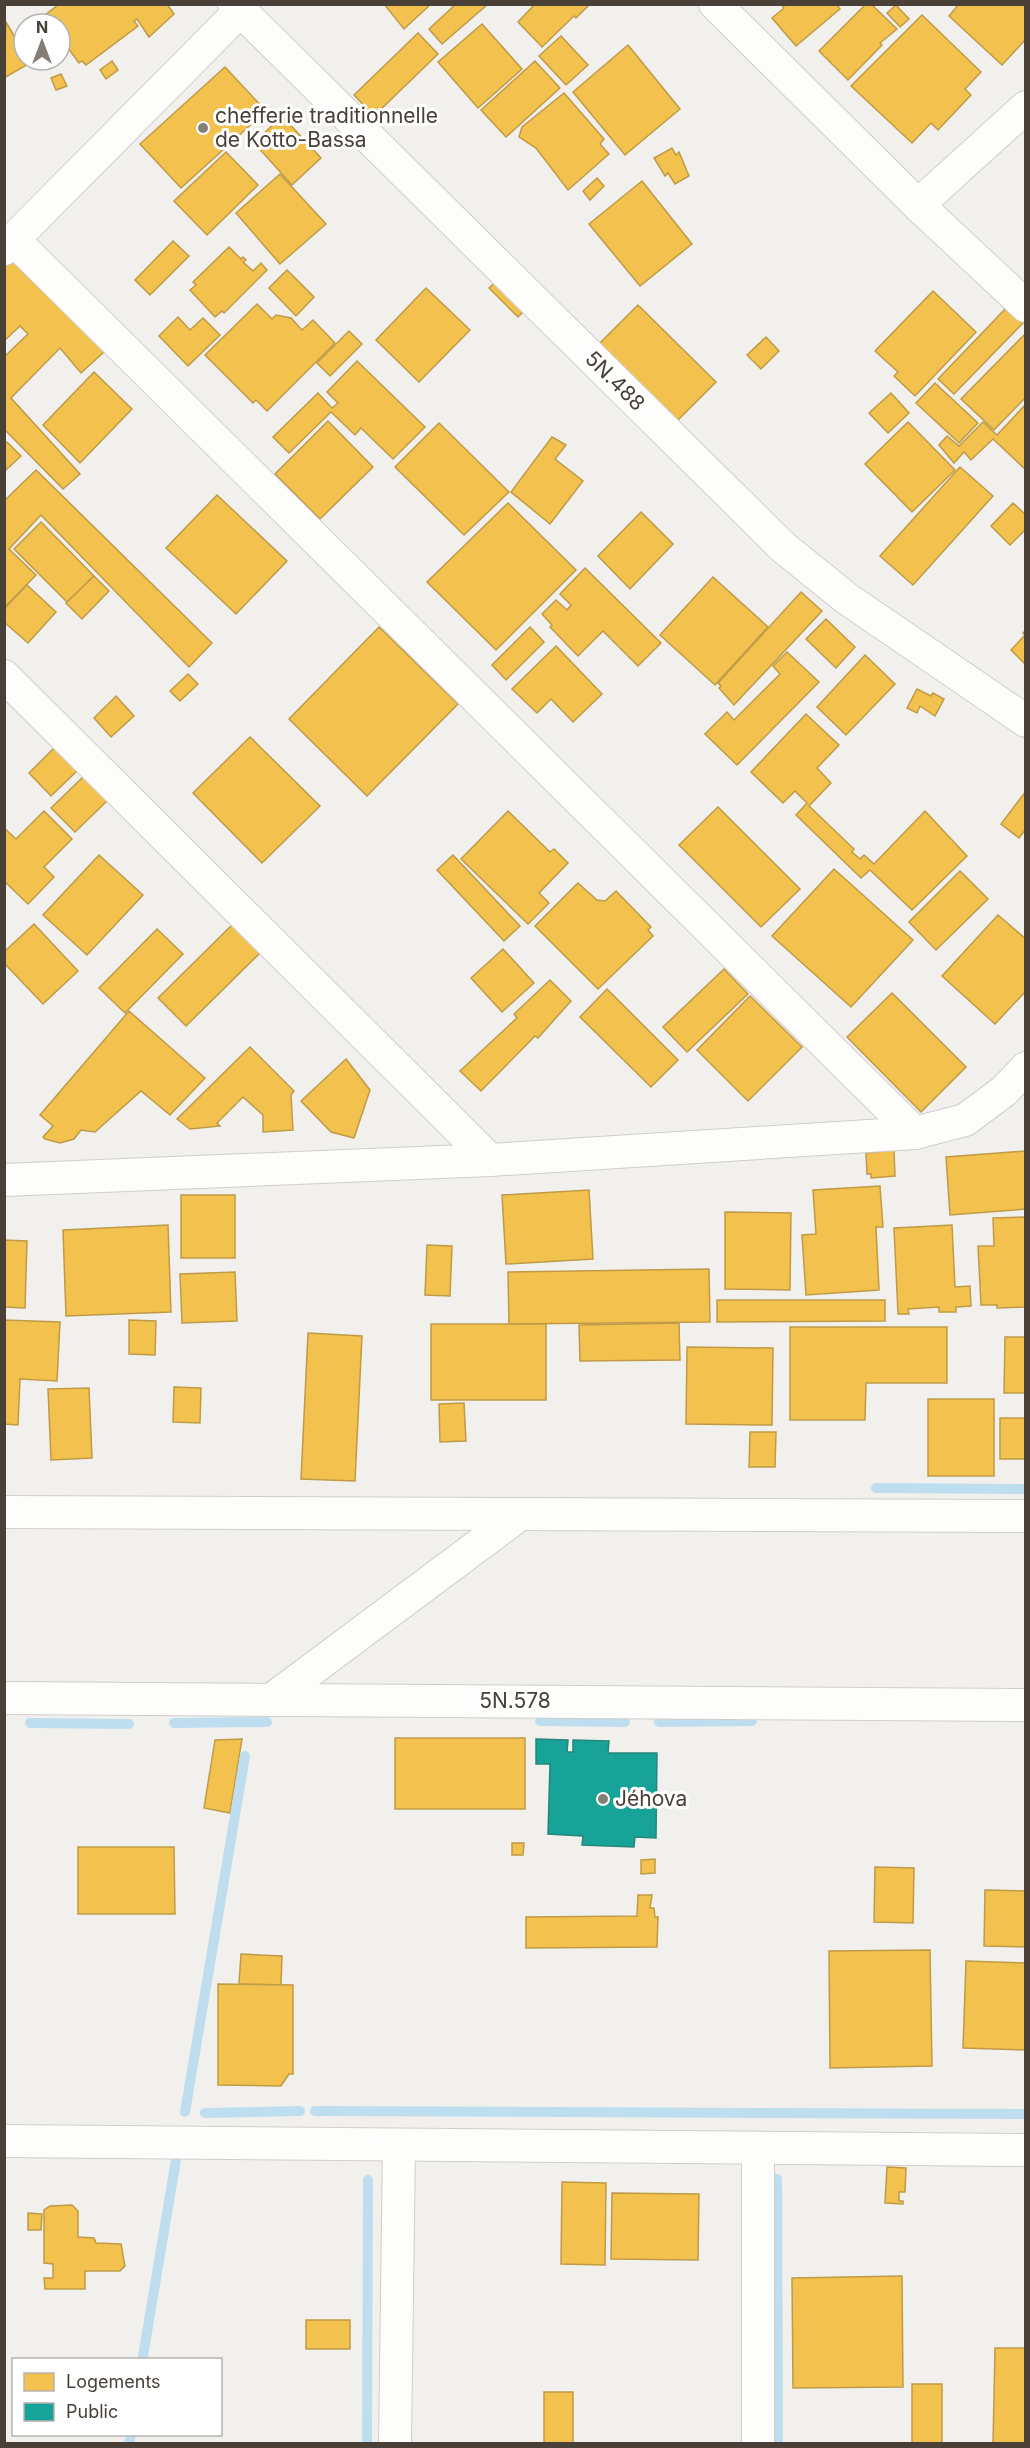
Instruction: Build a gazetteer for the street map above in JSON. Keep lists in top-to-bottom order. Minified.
{"streets":{"street":["5N.488","5N.578"]},"places":["chefferie traditionnelle de Kotto-Bassa","Jéhova"],"legend":["Logements","Public"],"north":"top"}
